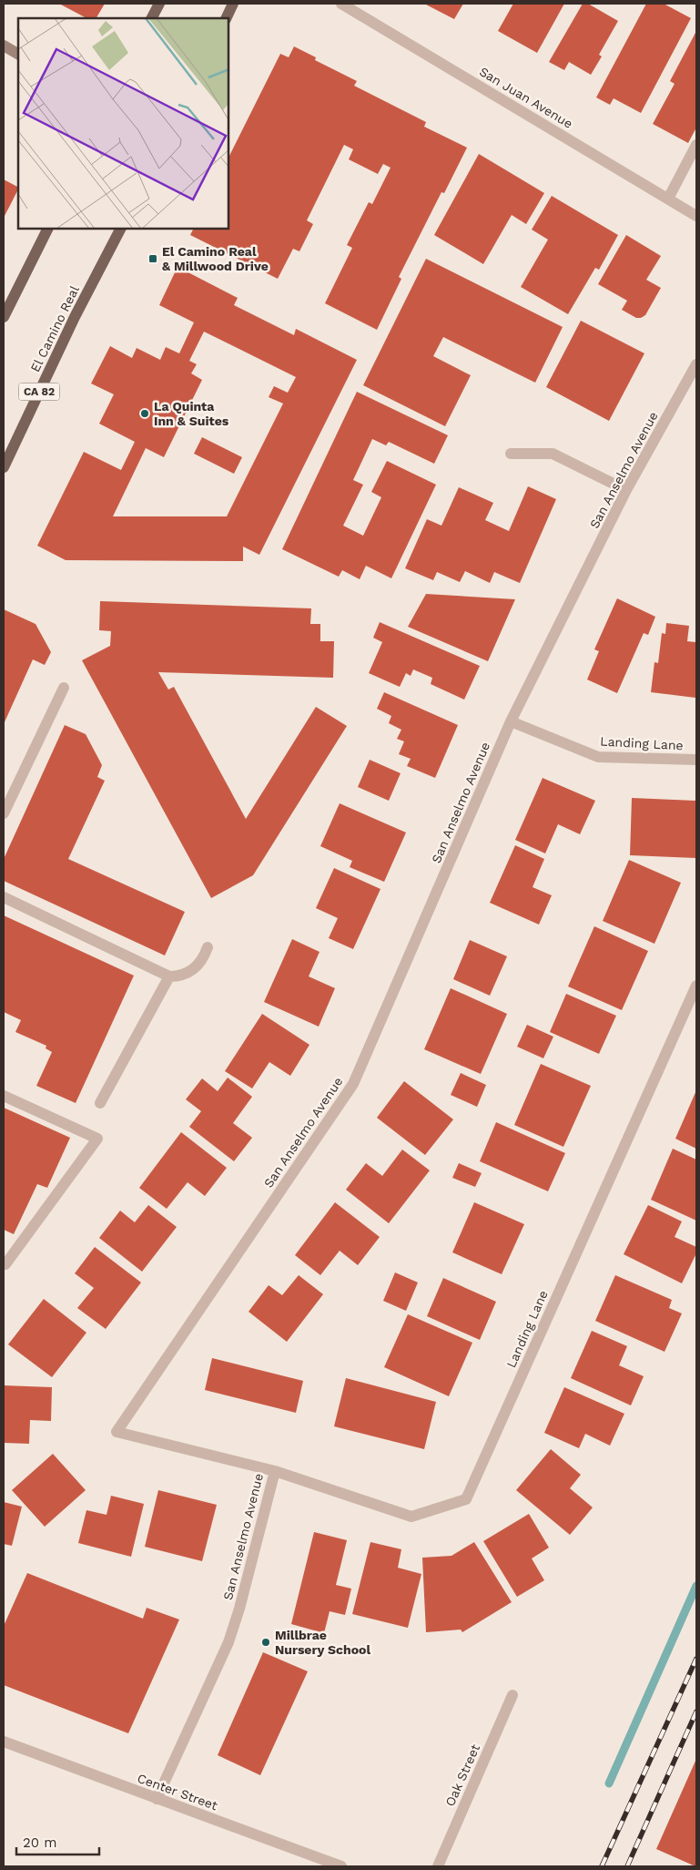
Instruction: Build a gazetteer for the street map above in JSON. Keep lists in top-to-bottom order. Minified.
{"streets":{"main road":["El Camino Real","CA 82"],"street":["San Juan Avenue","San Anselmo Avenue","Landing Lane","Oak Street","Center Street"]},"crossings":[["San Anselmo Avenue","Landing Lane"],["San Anselmo Avenue","Center Street"]],"places":{"transit":["El Camino Real & Millwood Drive"],"other":["La Quinta Inn & Suites","Millbrae Nursery School"]},"scale_bar":"20 m"}
